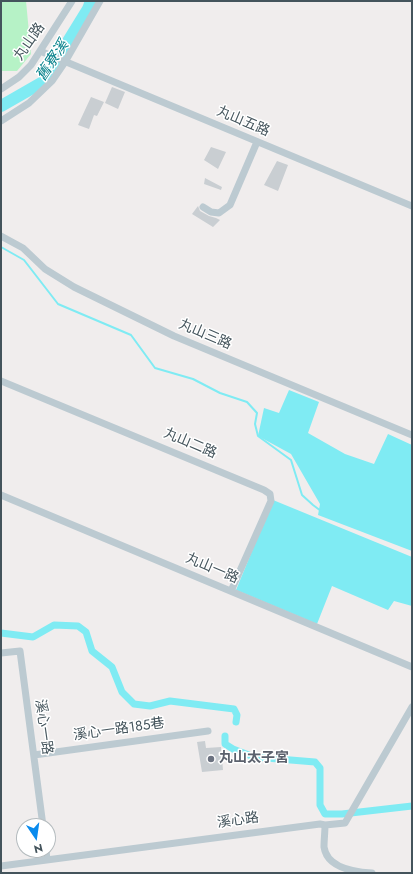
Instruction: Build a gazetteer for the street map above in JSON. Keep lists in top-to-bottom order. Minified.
{"streets":{"street":["丸山路","丸山五路","丸山三路","丸山二路","丸山一路","溪心一路","溪心一路185巷","溪心路"]},"crossings":[["丸山路","丸山五路"],["丸山二路","丸山一路"],["溪心一路","溪心一路185巷"]],"water":["舊寮溪"],"places":["丸山太子宮"],"north":"bottom"}
